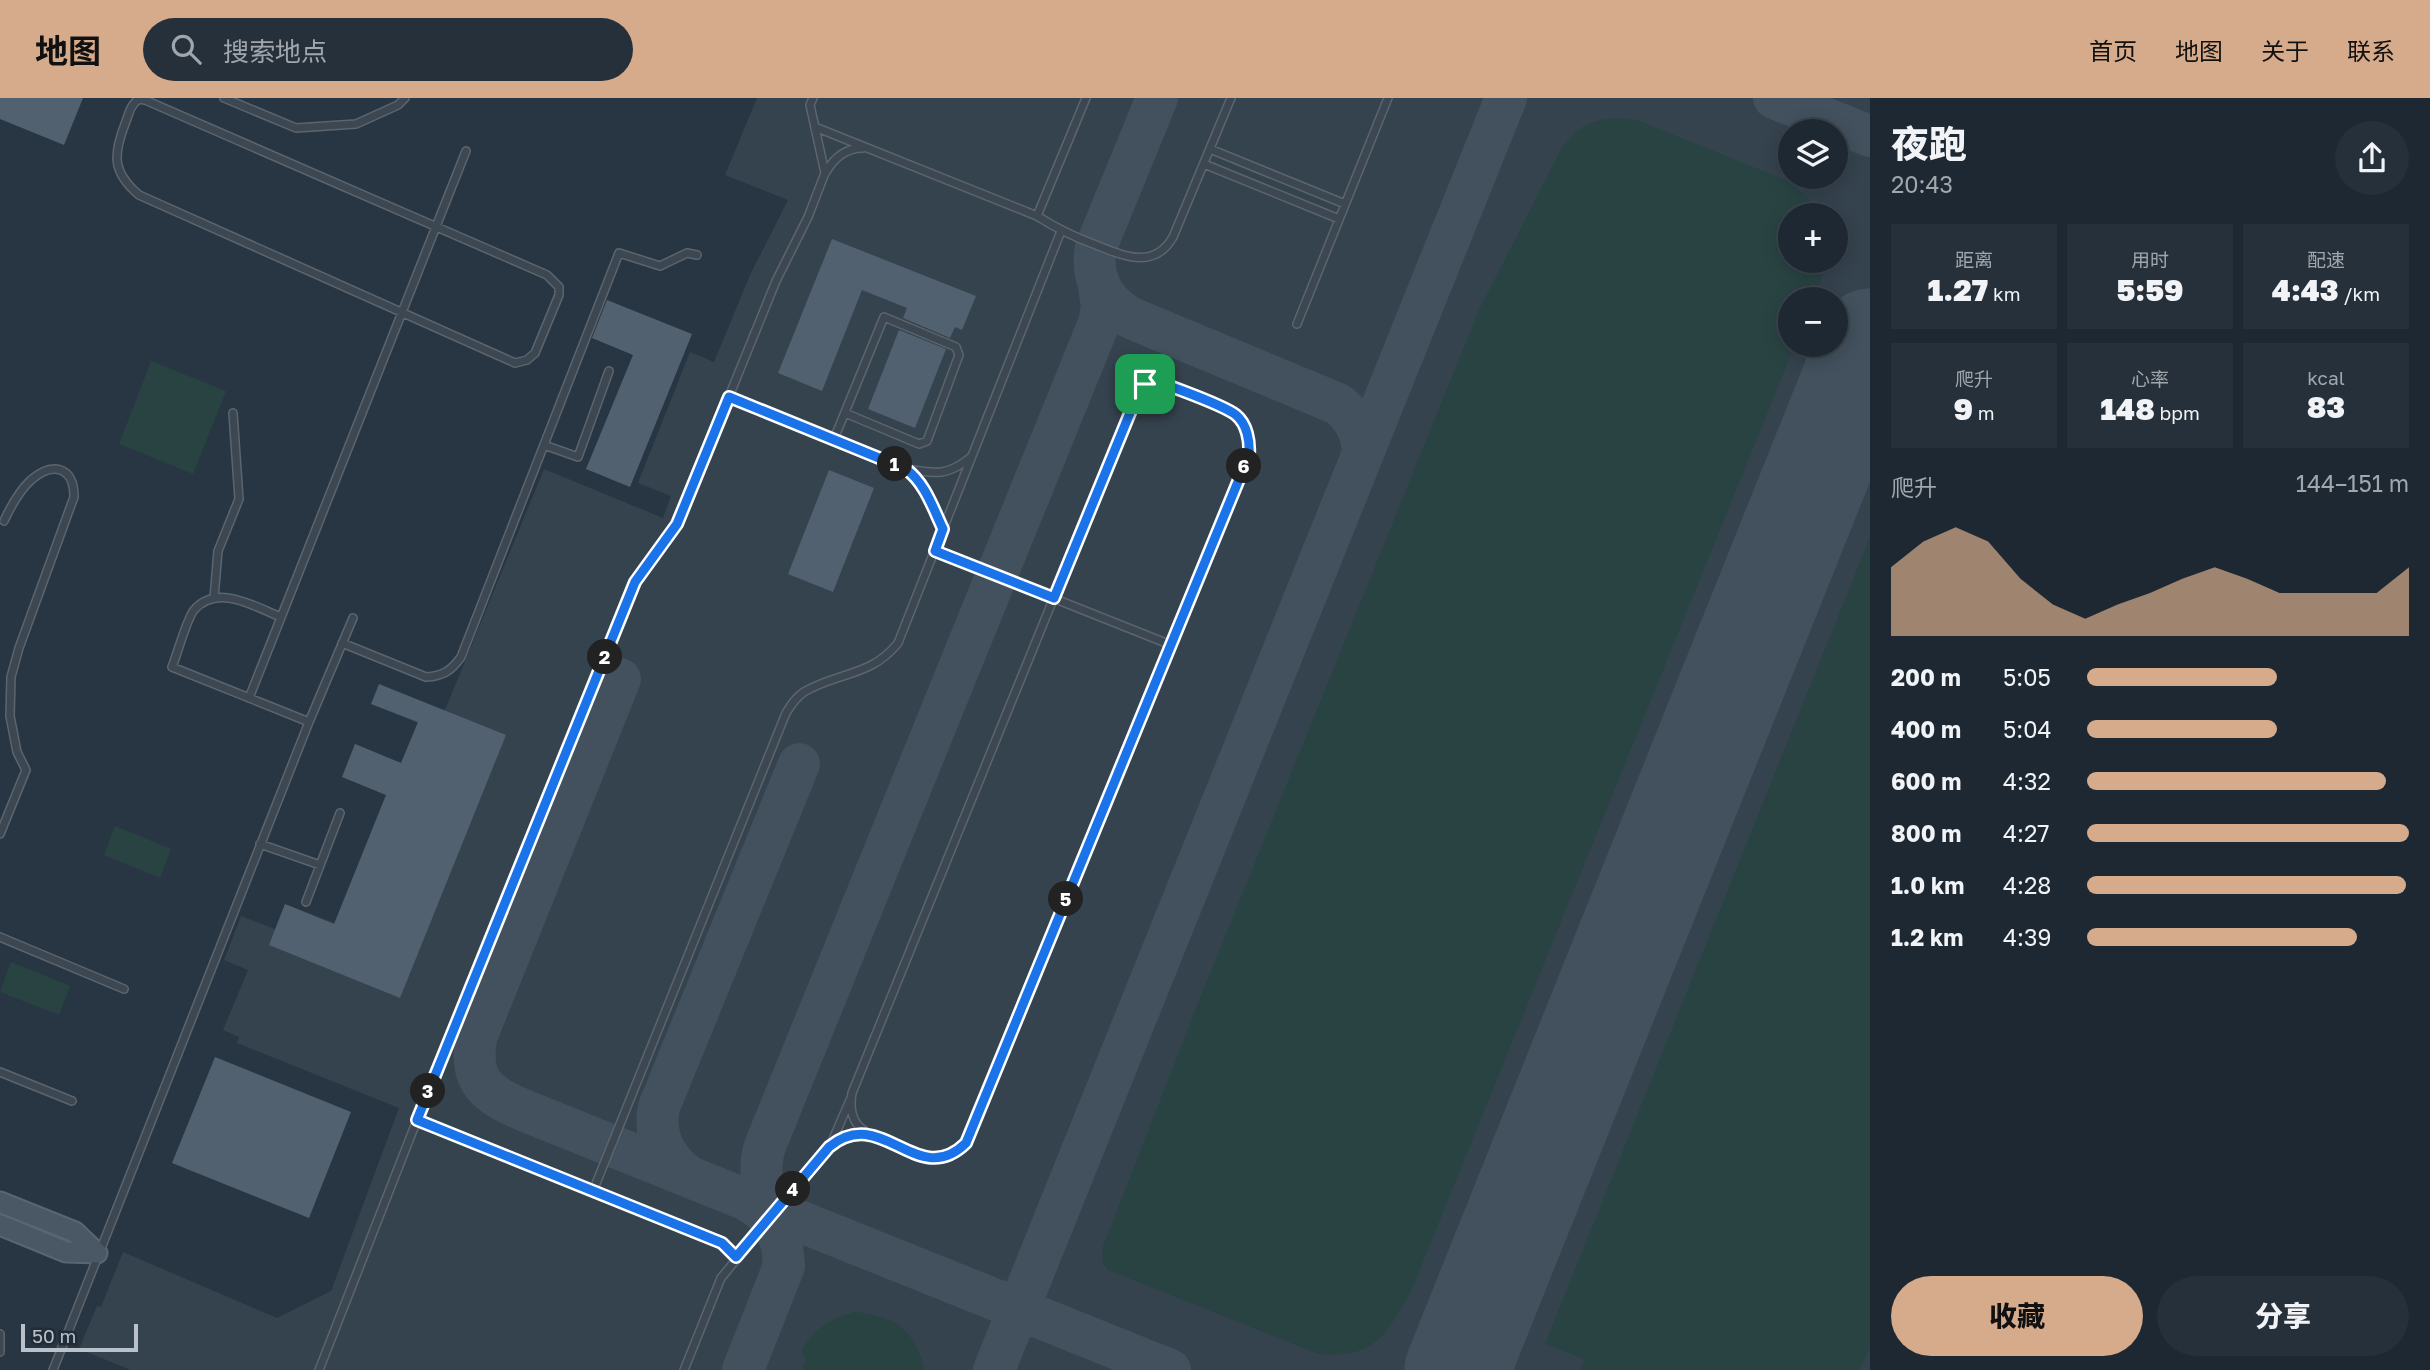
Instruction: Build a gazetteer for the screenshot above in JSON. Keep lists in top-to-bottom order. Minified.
{"scale_bar":"50 m","page":{"header":"地图","search":"搜索地点","nav":["首页","地图","关于","联系"],"heading":["夜跑","20:43"],"map_buttons":["+","−"],"stats":[["距离","1.27 km"],["用时","5:59"],["配速","4:43 /km"],["爬升","9 m"],["心率","148 bpm"],["kcal","83"]],"pins":["1","6","2","5","3","4"],"chart":["爬升","144–151 m"],"list":[{"name":"200 m","note":"5:05"},{"name":"400 m","note":"5:04"},{"name":"600 m","note":"4:32"},{"name":"800 m","note":"4:27"},{"name":"1.0 km","note":"4:28"},{"name":"1.2 km","note":"4:39"}],"buttons":["收藏","分享"],"scale":"50 m"}}
